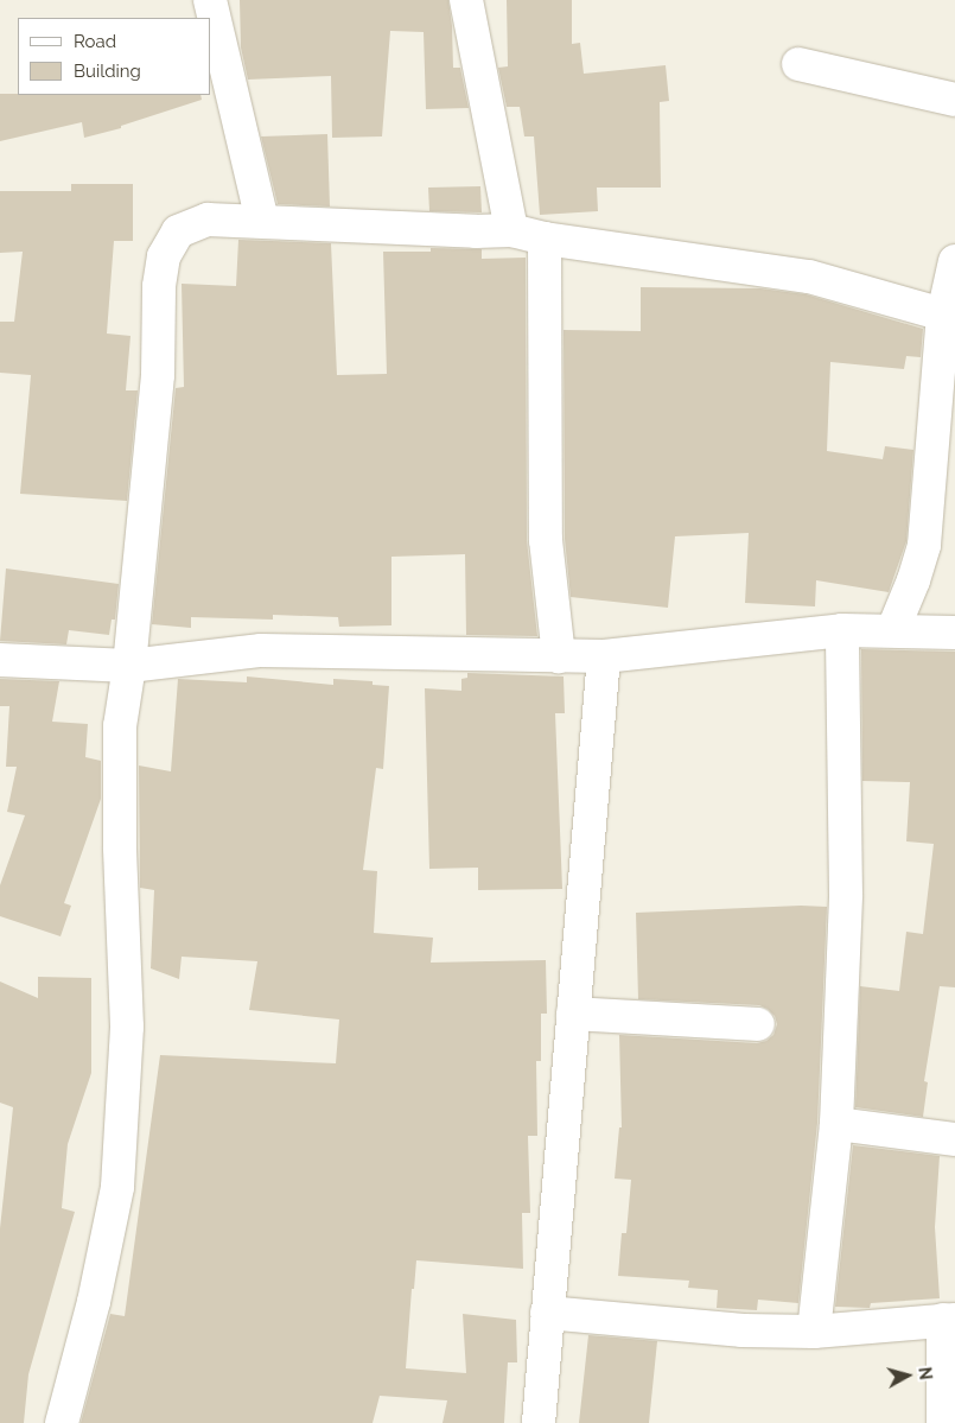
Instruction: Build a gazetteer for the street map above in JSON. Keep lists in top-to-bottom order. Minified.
{"legend":["Road","Building"],"north":"right"}
